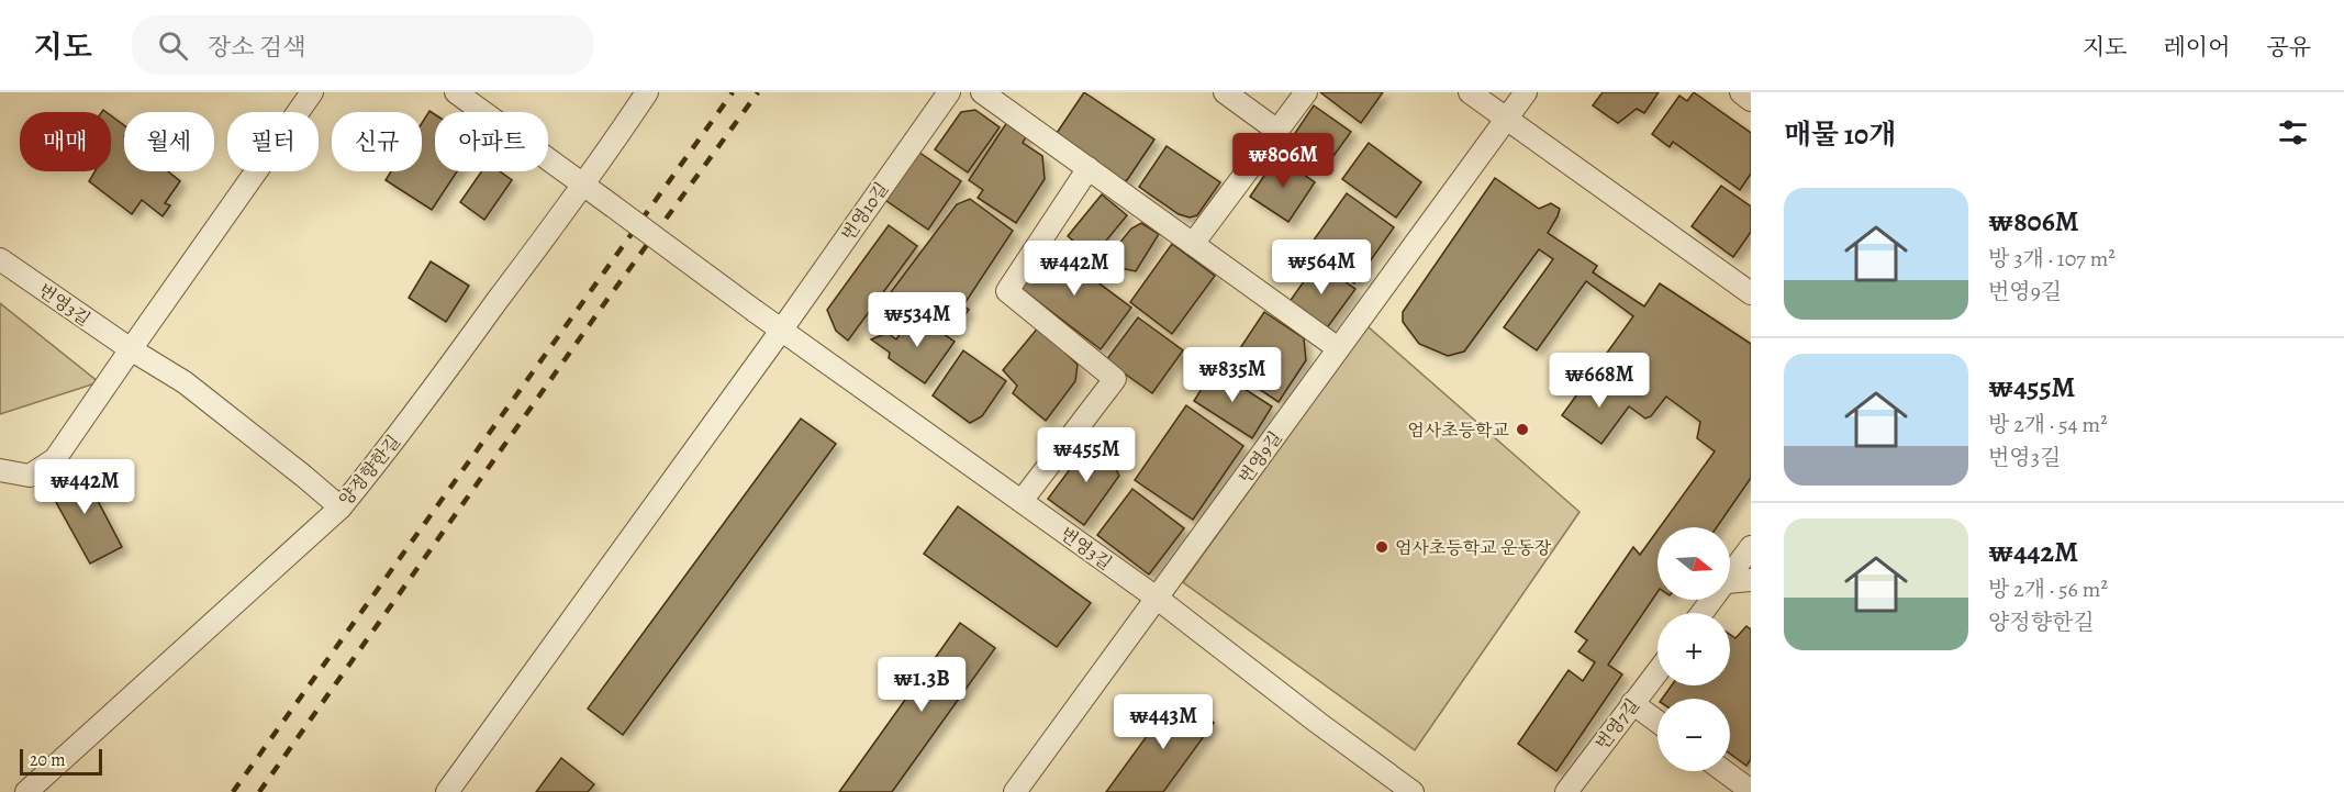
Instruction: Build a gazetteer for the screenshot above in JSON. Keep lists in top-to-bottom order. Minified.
{"streets":{"street":["번영10길","번영3길","번영9길","양정향한길","번영7길"]},"crossings":[["번영10길","번영3길"],["번영3길","번영9길"],["번영3길","양정향한길"]],"places":["엄사초등학교","엄사초등학교 운동장"],"scale_bar":"20 m","north":"right","page":{"header":"지도","search":"장소 검색","nav":["지도","레이어","공유"],"heading":"매물 10개","chip":["매매","월세","필터","신규","아파트"],"price":["₩806M","₩564M","₩442M","₩534M","₩835M","₩668M","₩455M","₩442M","₩1.3B","₩443M"],"list":[{"name":"₩806M","note":"방 3개 · 107 m² · 번영9길"},{"name":"₩455M","note":"방 2개 · 54 m² · 번영3길"},{"name":"₩442M","note":"방 2개 · 56 m² · 양정향한길"}],"map_buttons":["+","−"],"scale":"20 m"}}
